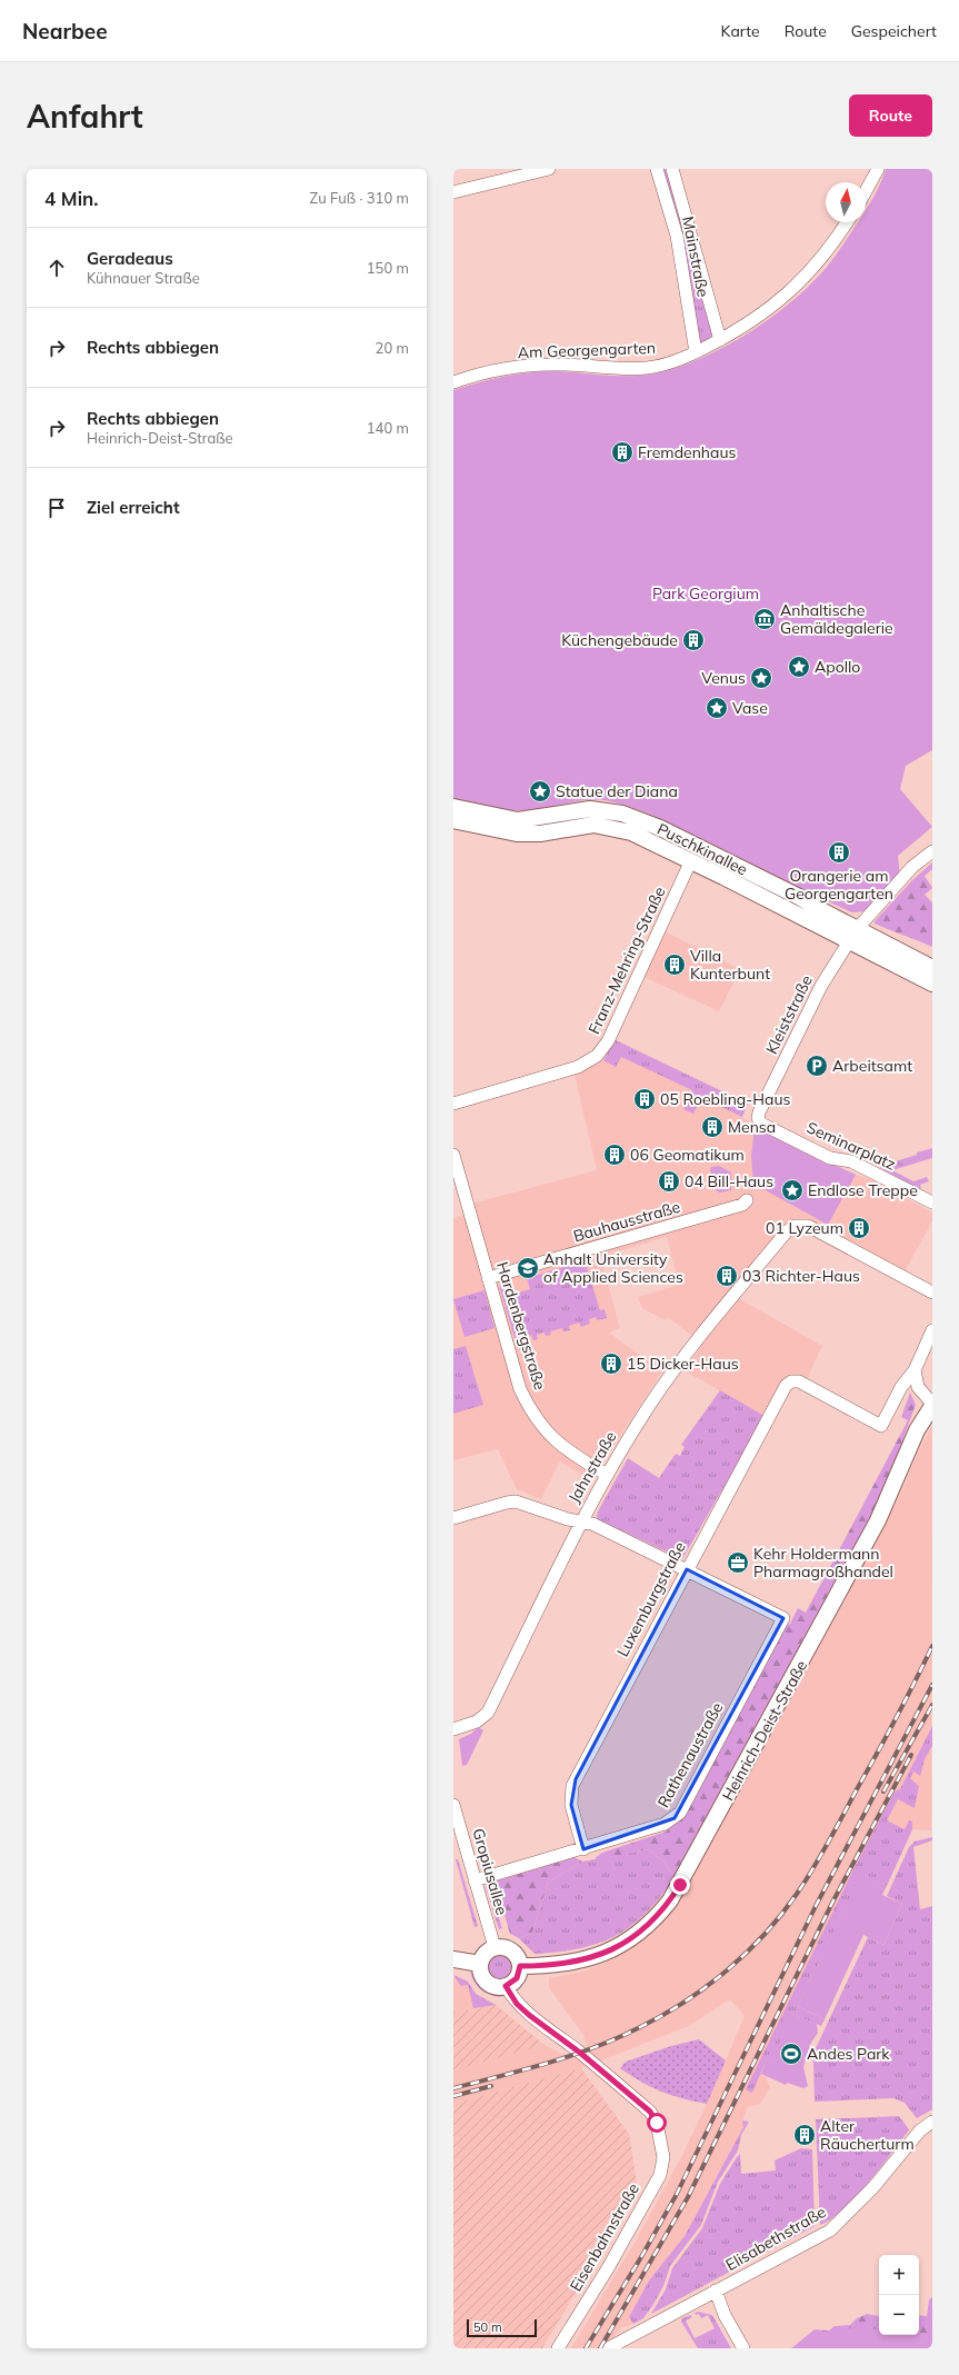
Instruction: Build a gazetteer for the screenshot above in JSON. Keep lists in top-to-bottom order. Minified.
{"streets":{"main road":["Puschkinallee","Heinrich-Deist-Straße"],"street":["Mainstraße","Am Georgengarten","Franz-Mehring-Straße","Kleiststraße","Seminarplatz","Bauhausstraße","Hardenbergstraße","Jahnstraße","Luxemburgstraße","Rathenaustraße","Gropiusallee","Eisenbahnstraße","Elisabethstraße"]},"crossings":[["Mainstraße","Am Georgengarten"],["Puschkinallee","Franz-Mehring-Straße"],["Puschkinallee","Kleiststraße"],["Kleiststraße","Seminarplatz"],["Bauhausstraße","Hardenbergstraße"],["Hardenbergstraße","Jahnstraße"],["Luxemburgstraße","Rathenaustraße"],["Heinrich-Deist-Straße","Gropiusallee"],["Heinrich-Deist-Straße","Eisenbahnstraße"],["Rathenaustraße","Gropiusallee"],["Gropiusallee","Eisenbahnstraße"]],"parks":["Park Georgium"],"places":{"building":["Fremdenhaus","Küchengebäude","Orangerie am Georgengarten","Villa Kunterbunt","05 Roebling-Haus","Mensa","06 Geomatikum","04 Bill-Haus","01 Lyzeum","03 Richter-Haus","15 Dicker-Haus","Alter Räucherturm"],"museum":["Anhaltische Gemäldegalerie"],"place":["Apollo","Venus","Vase","Statue der Diana","Endlose Treppe"],"parking":["Arbeitsamt"],"school or university":["Anhalt University of Applied Sciences"],"office":["Kehr Holdermann Pharmagroßhandel"],"sports":["Andes Park"]},"scale_bar":"50 m","north":"top","page":{"header":"Nearbee","nav":["Karte","Route","Gespeichert"],"buttons":"Route","title":"Anfahrt","heading":["4 Min.","Zu Fuß · 310 m"],"list":[["Geradeaus","Kühnauer Straße","150 m"],["Rechts abbiegen","20 m"],["Rechts abbiegen","Heinrich-Deist-Straße","140 m"],"Ziel erreicht"],"map_buttons":["+","−"],"scale":"50 m"}}
